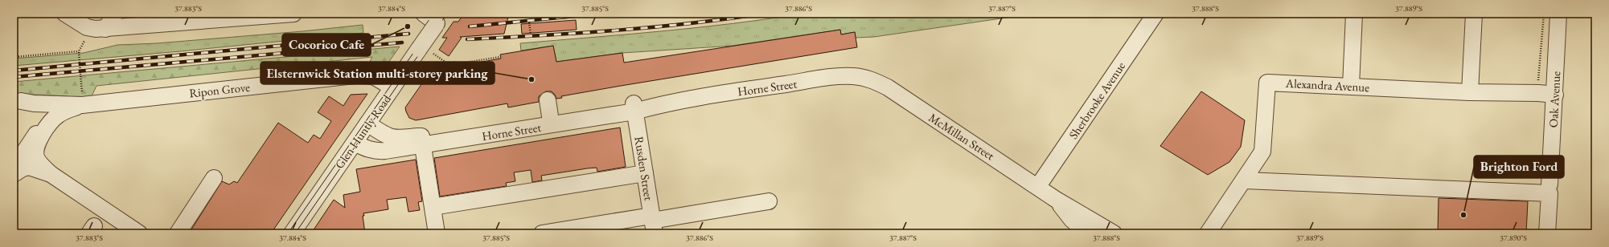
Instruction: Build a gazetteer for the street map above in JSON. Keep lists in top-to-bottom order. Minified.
{"streets":{"street":["Alexandra Avenue","Horne Street","Ripon Grove","Oak Avenue","Sherbrooke Avenue","Glen Huntly Road","McMillan Street","Rusden Street"]},"crossings":[["Alexandra Avenue","Oak Avenue"],["Horne Street","Glen Huntly Road"],["Horne Street","McMillan Street"],["Horne Street","Rusden Street"],["Ripon Grove","Glen Huntly Road"],["Sherbrooke Avenue","McMillan Street"]],"places":["Cocorico Cafe","Elsternwick Station multi-storey parking","Brighton Ford"],"coordinates":["37.883°S","37.884°S","37.885°S","37.886°S","37.887°S","37.888°S","37.889°S","37.890°S"]}
